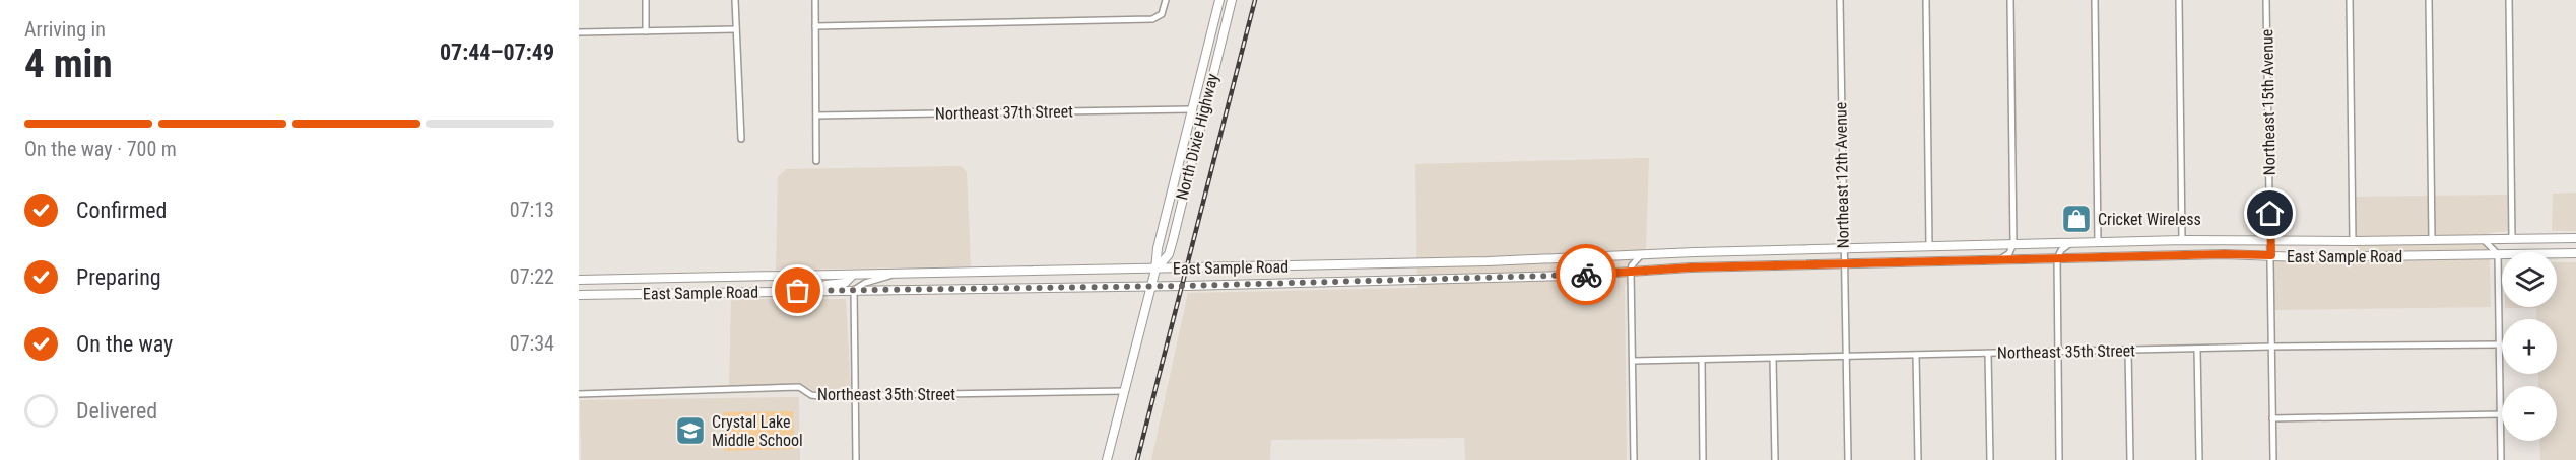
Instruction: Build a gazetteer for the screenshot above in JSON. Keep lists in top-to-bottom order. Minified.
{"streets":{"main road":["North Dixie Highway","East Sample Road"],"street":["Northeast 15th Avenue","Northeast 37th Street","Northeast 12th Avenue","Northeast 35th Street"]},"crossings":[["Northeast 15th Avenue","East Sample Road"],["Northeast 15th Avenue","Northeast 35th Street"],["Northeast 37th Street","North Dixie Highway"],["North Dixie Highway","East Sample Road"],["North Dixie Highway","Northeast 35th Street"],["Northeast 12th Avenue","East Sample Road"],["Northeast 12th Avenue","Northeast 35th Street"]],"places":{"shop":["Cricket Wireless"],"school or university":["Crystal Lake Middle School"]},"page":{"heading":["4 min","Arriving in","07:44–07:49"],"bar":"On the way · 700 m","list":[["Confirmed","07:13"],["Preparing","07:22"],["On the way","07:34"],"Delivered"],"map_buttons":["+","−"]}}
